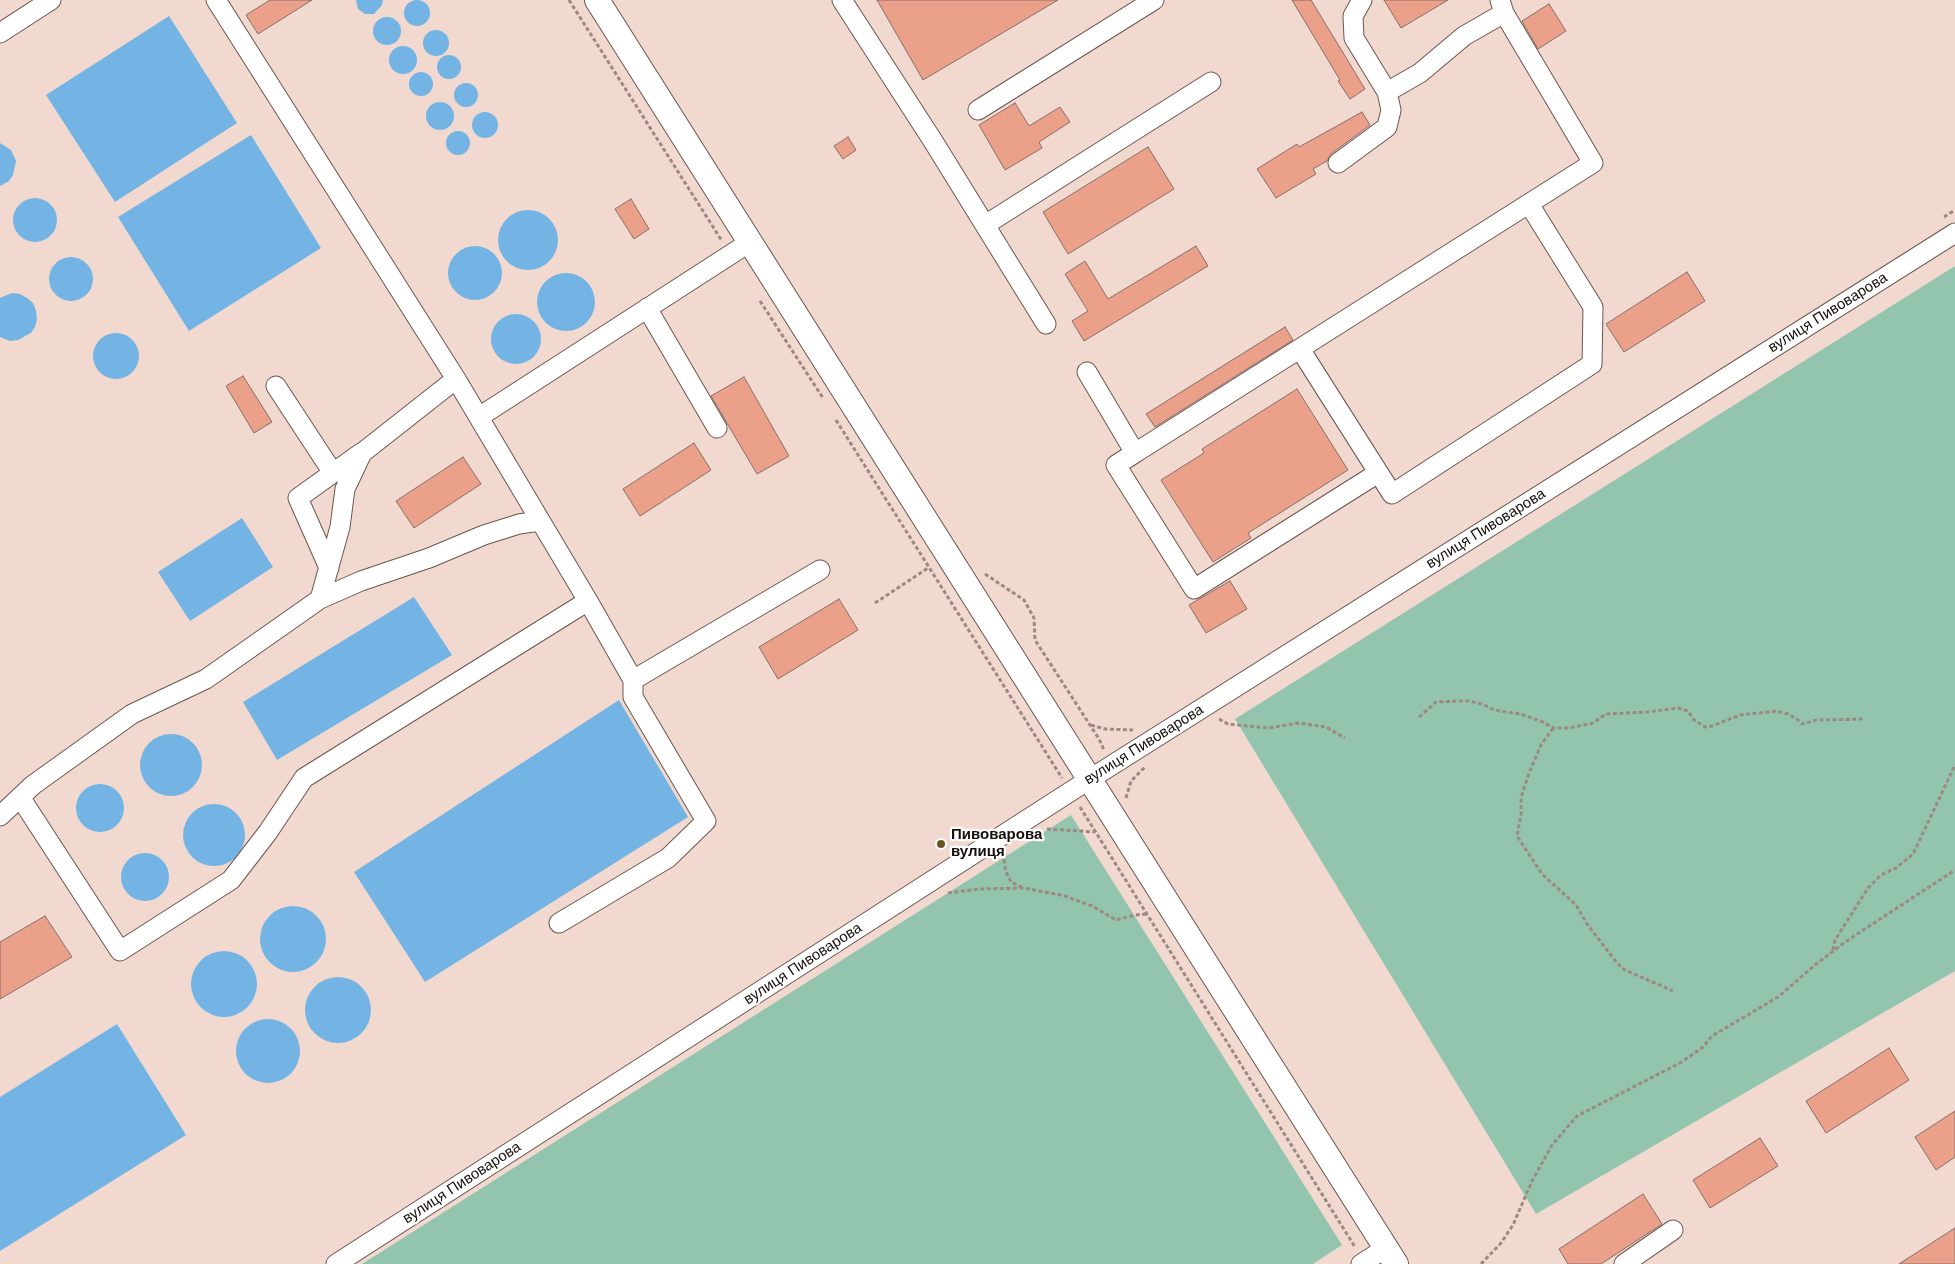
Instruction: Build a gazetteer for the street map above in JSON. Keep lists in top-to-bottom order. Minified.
{"streets":{"street":["вулиця Пивоварова"]},"places":["Пивоварова вулиця"]}
